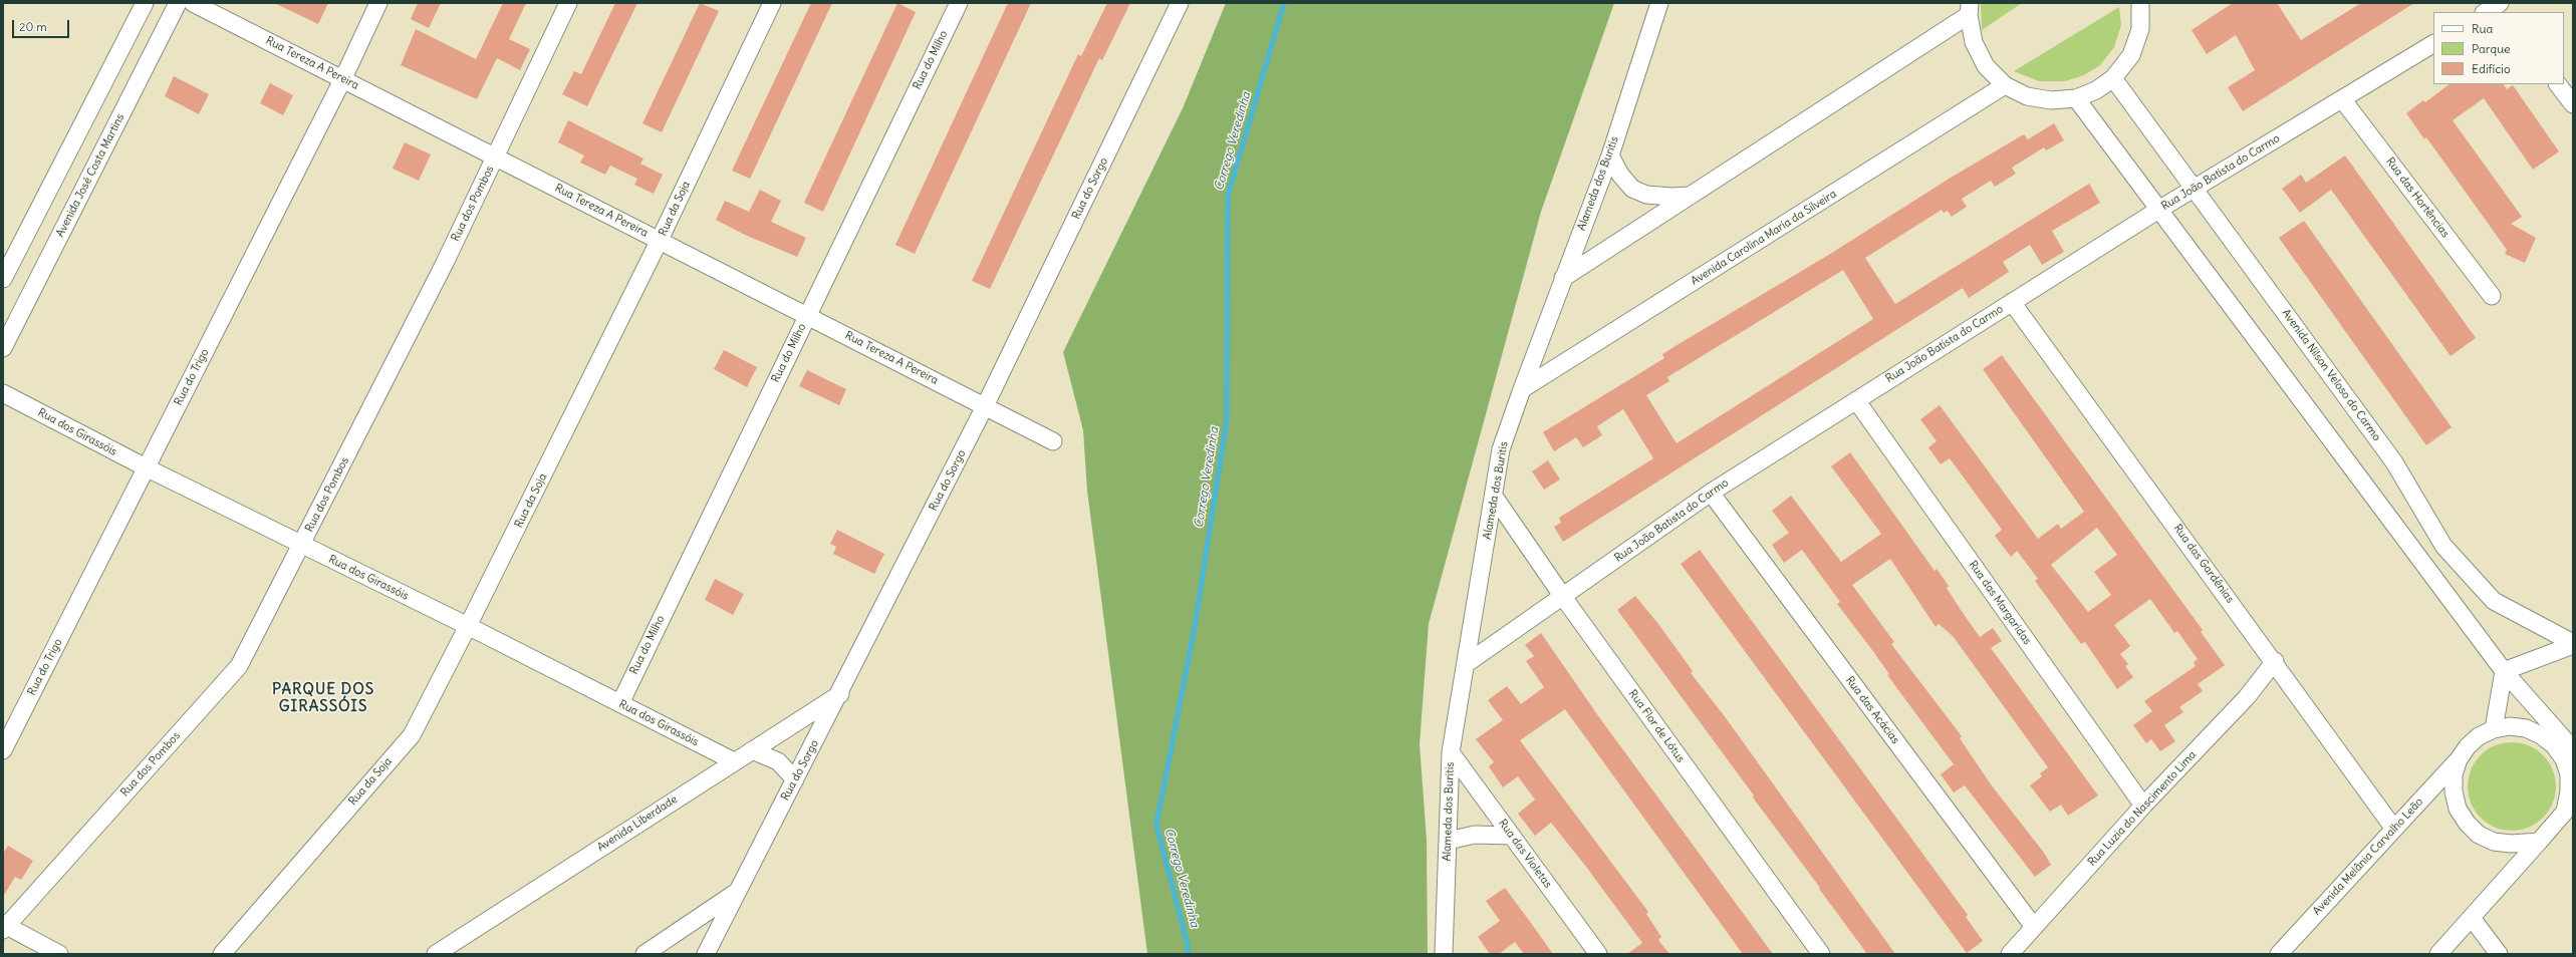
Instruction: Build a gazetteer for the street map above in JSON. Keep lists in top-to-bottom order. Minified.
{"streets":{"street":["Rua do Milho","Rua Tereza A Pereira","Rua João Batista do Carmo","Avenida José Costa Martins","Alameda dos Buritis","Rua do Sorgo","Rua das Hortências","Rua dos Pombos","Rua da Soja","Avenida Carolina Maria da Silveira","Avenida Nilson Veloso do Carmo","Rua do Trigo","Rua dos Girassóis","Rua das Gardênias","Rua das Margaridas","Rua das Acácias","Rua Flor de Lótus","Rua Luzia do Nascimento Lima","Avenida Liberdade","Rua das Violetas","Avenida Melânia Carvalho Leão"]},"crossings":[["Rua do Milho","Rua Tereza A Pereira"],["Rua do Milho","Rua dos Girassóis"],["Rua Tereza A Pereira","Rua do Sorgo"],["Rua Tereza A Pereira","Rua dos Pombos"],["Rua Tereza A Pereira","Rua da Soja"],["Rua Tereza A Pereira","Rua do Trigo"],["Rua João Batista do Carmo","Alameda dos Buritis"],["Rua João Batista do Carmo","Rua das Hortências"],["Rua João Batista do Carmo","Avenida Nilson Veloso do Carmo"],["Rua João Batista do Carmo","Rua das Gardênias"],["Rua João Batista do Carmo","Rua das Margaridas"],["Rua João Batista do Carmo","Rua das Acácias"],["Rua João Batista do Carmo","Rua Flor de Lótus"],["Alameda dos Buritis","Avenida Carolina Maria da Silveira"],["Alameda dos Buritis","Rua Flor de Lótus"],["Alameda dos Buritis","Rua das Violetas"],["Rua do Sorgo","Avenida Liberdade"],["Rua dos Pombos","Rua dos Girassóis"],["Rua da Soja","Rua dos Girassóis"],["Rua do Trigo","Rua dos Girassóis"],["Rua dos Girassóis","Avenida Liberdade"],["Rua das Gardênias","Rua Luzia do Nascimento Lima"],["Rua das Gardênias","Avenida Melânia Carvalho Leão"],["Rua das Margaridas","Rua Luzia do Nascimento Lima"],["Rua das Acácias","Rua Luzia do Nascimento Lima"]],"districts":["PARQUE DOS GIRASSÓIS"],"water":["Corrego Veredinha"],"legend":["Rua","Parque","Edifício"],"scale_bar":"20 m"}
